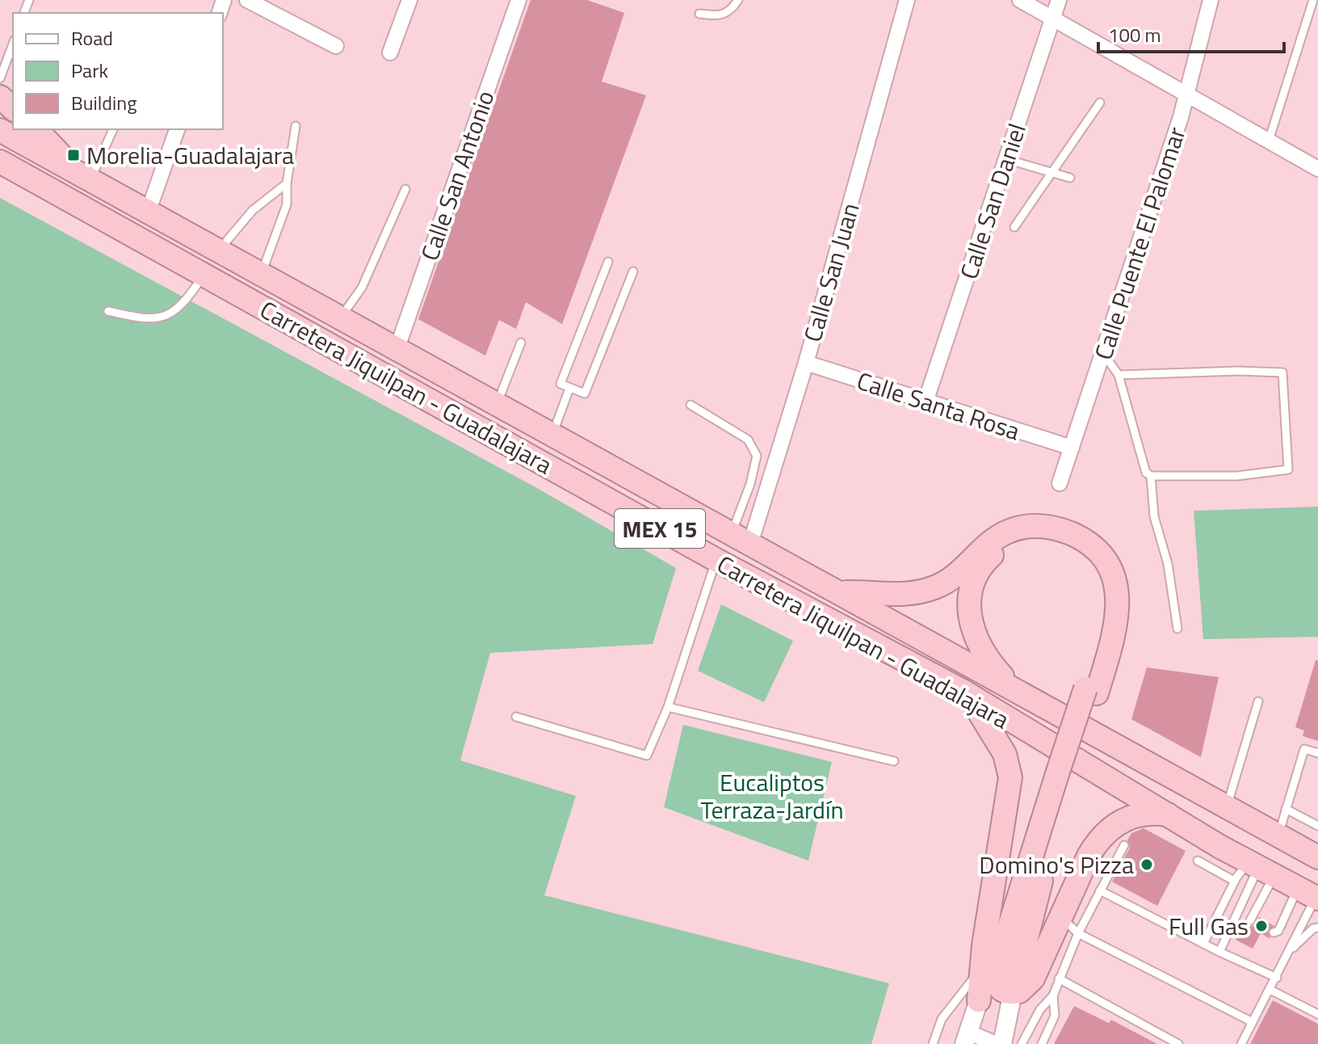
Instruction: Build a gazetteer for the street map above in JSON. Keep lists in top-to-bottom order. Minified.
{"streets":{"highway":["Carretera Jiquilpan - Guadalajara","MEX 15"],"street":["Calle San Antonio","Calle San Daniel","Calle Puente El Palomar","Calle San Juan","Calle Santa Rosa"]},"crossings":[["Calle San Antonio","Carretera Jiquilpan - Guadalajara"],["Calle San Daniel","Calle Santa Rosa"],["Calle Puente El Palomar","Calle Santa Rosa"],["Calle San Juan","Carretera Jiquilpan - Guadalajara"],["Calle San Juan","Calle Santa Rosa"]],"parks":["Eucaliptos Terraza-Jardín"],"places":{"transit":["Morelia-Guadalajara"],"other":["Domino's Pizza","Full Gas"]},"legend":["Road","Park","Building"],"scale_bar":"100 m"}
